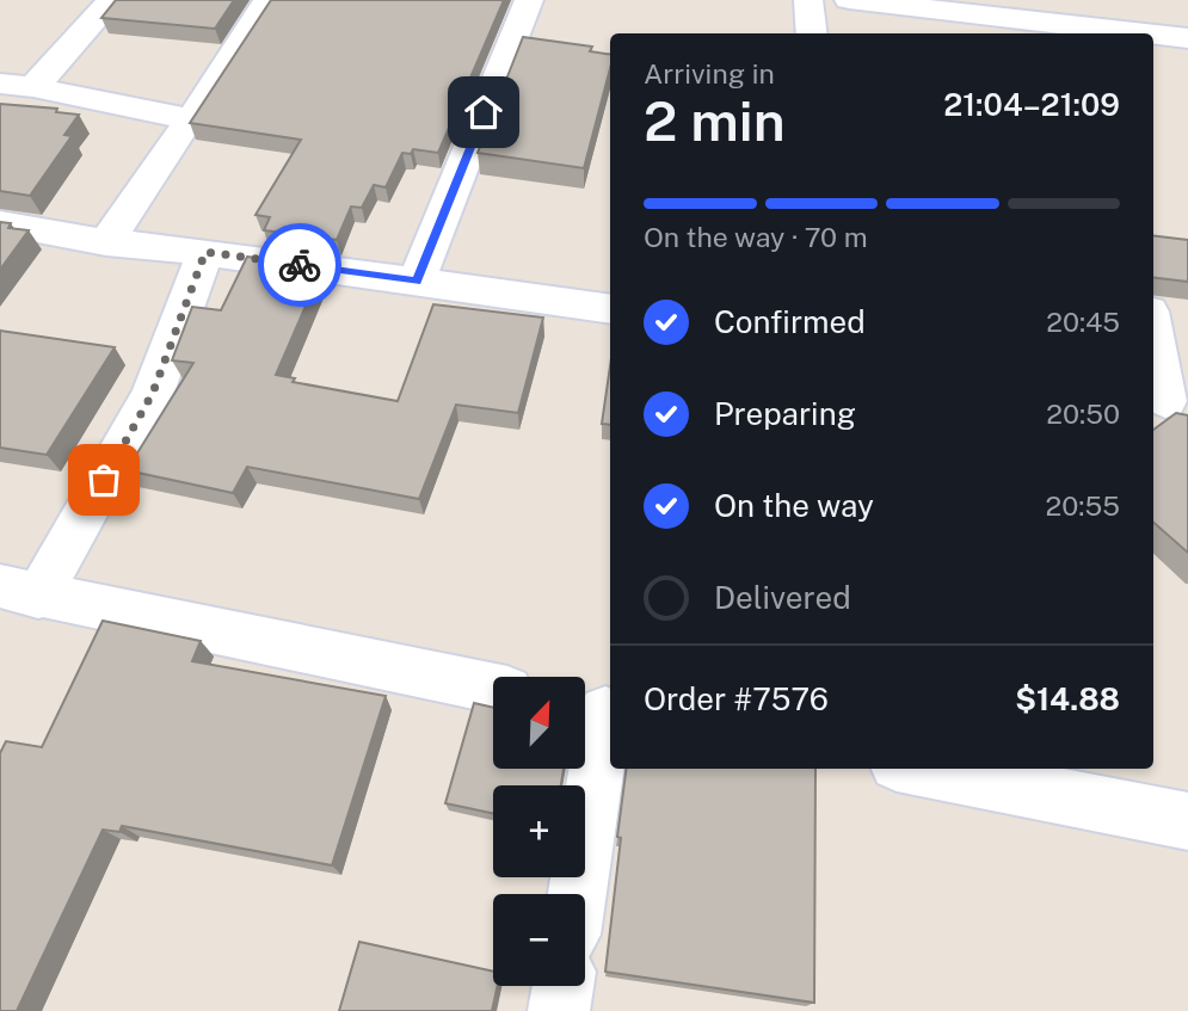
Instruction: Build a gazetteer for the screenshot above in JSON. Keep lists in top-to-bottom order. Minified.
{"north":"top right","page":{"heading":["2 min","Arriving in","21:04–21:09"],"panel":["Order #7576","$14.88"],"bar":"On the way · 70 m","list":[["Confirmed","20:45"],["Preparing","20:50"],["On the way","20:55"],"Delivered"],"map_buttons":["+","−"]}}
